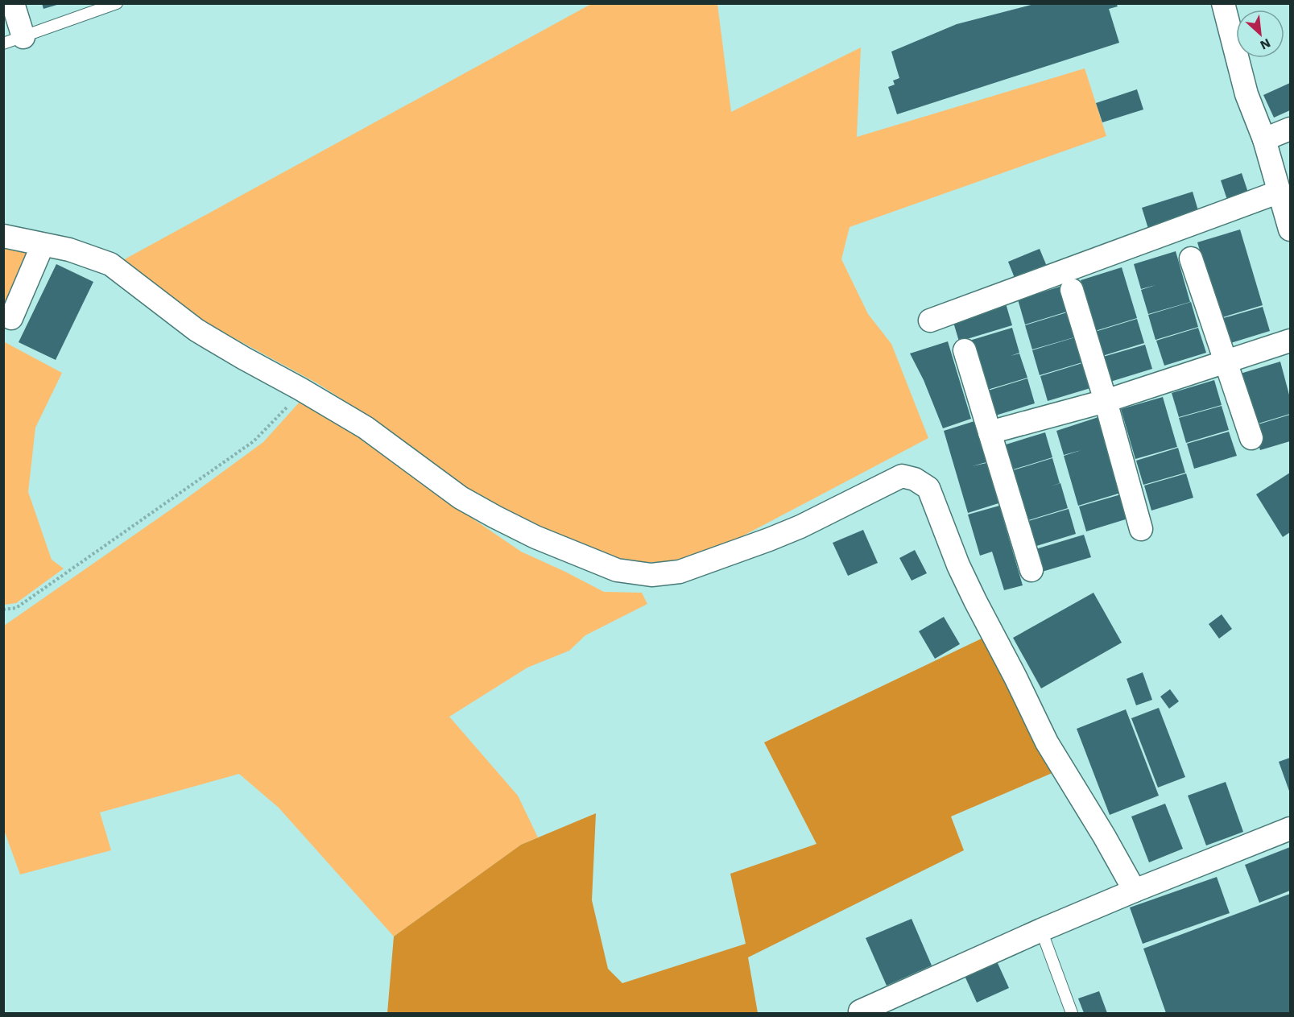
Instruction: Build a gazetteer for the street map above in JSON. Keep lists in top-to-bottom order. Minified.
{"north":"bottom right"}
